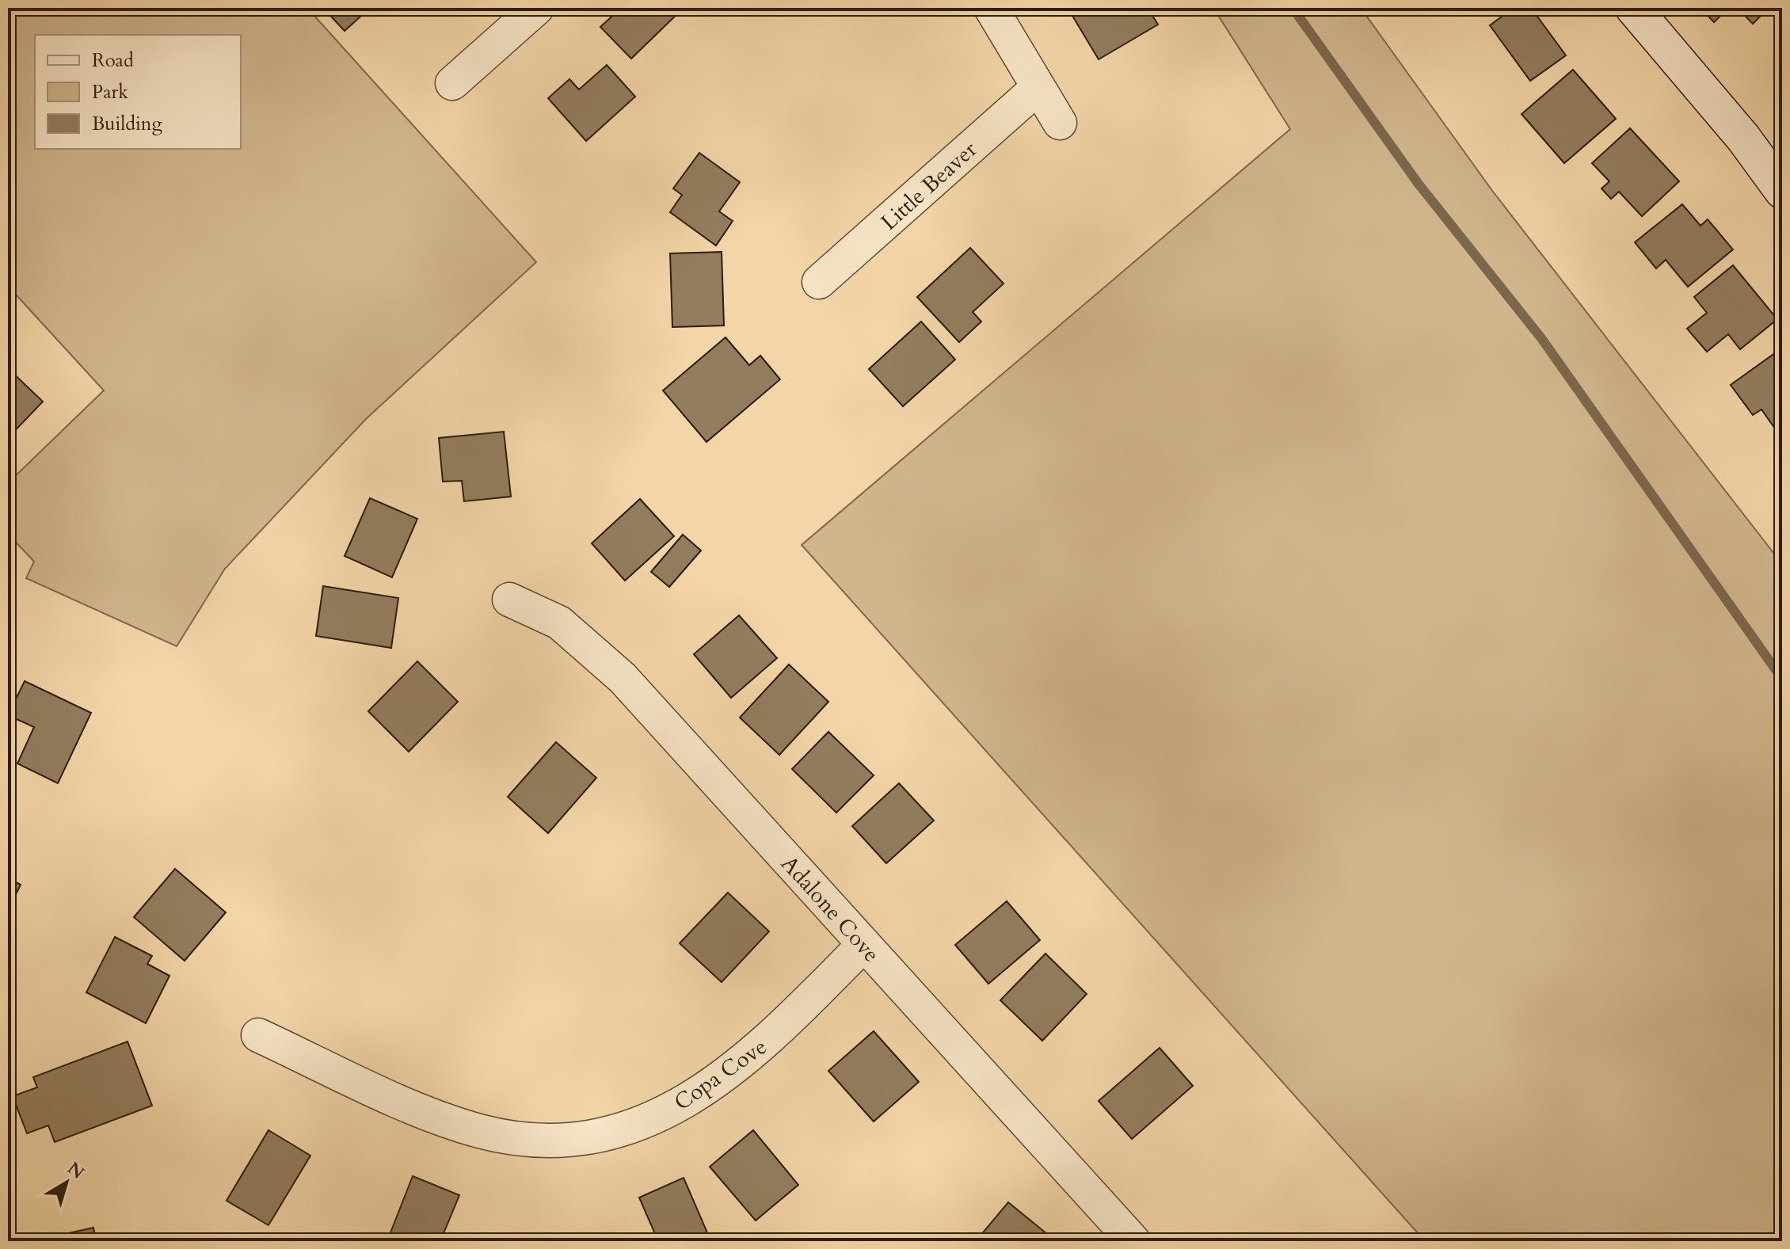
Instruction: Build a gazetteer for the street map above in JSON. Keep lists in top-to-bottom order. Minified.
{"streets":{"street":["Little Beaver","Adalone Cove","Copa Cove"]},"crossings":[["Adalone Cove","Copa Cove"]],"legend":["Road","Park","Building"],"north":"top right"}
